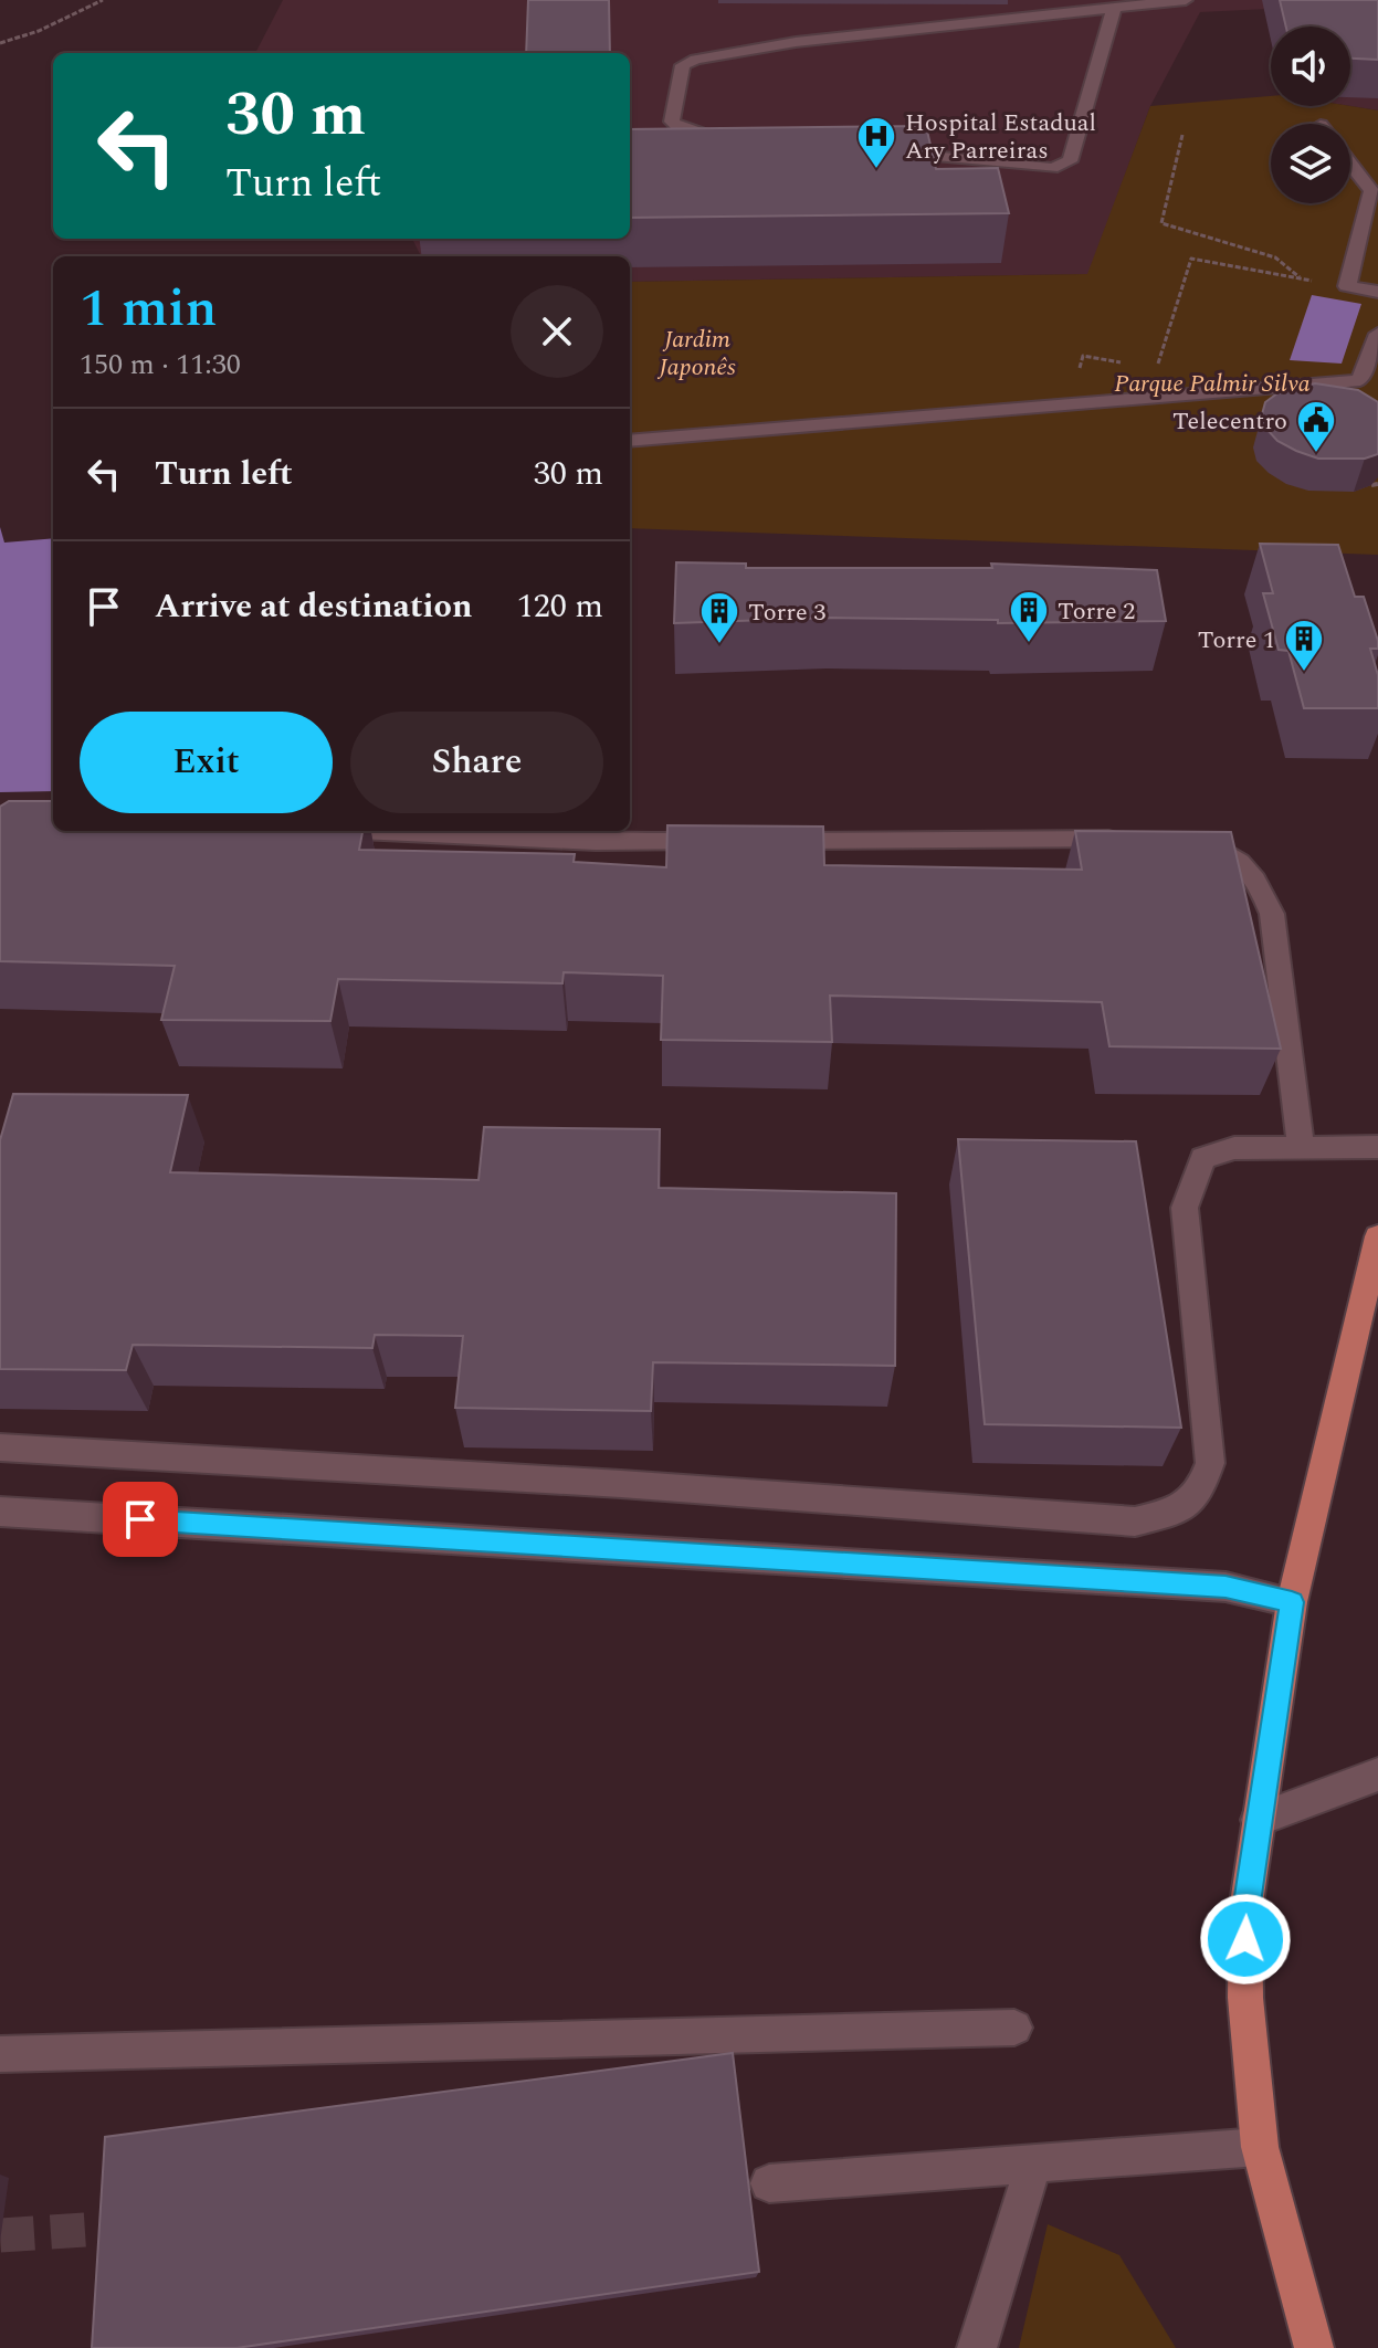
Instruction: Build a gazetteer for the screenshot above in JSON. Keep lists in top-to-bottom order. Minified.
{"parks":["Jardim Japonês","Parque Palmir Silva"],"places":{"hospital":["Hospital Estadual Ary Parreiras"],"public building":["Telecentro"],"building":["Torre 2","Torre 3","Torre 1"]},"page":{"turn":["30 m","Turn left"],"heading":["1 min","150 m · 11:30"],"list":[{"name":"Turn left","value":"30 m"},{"name":"Arrive at destination","value":"120 m"}],"buttons":["Exit","Share"]}}
